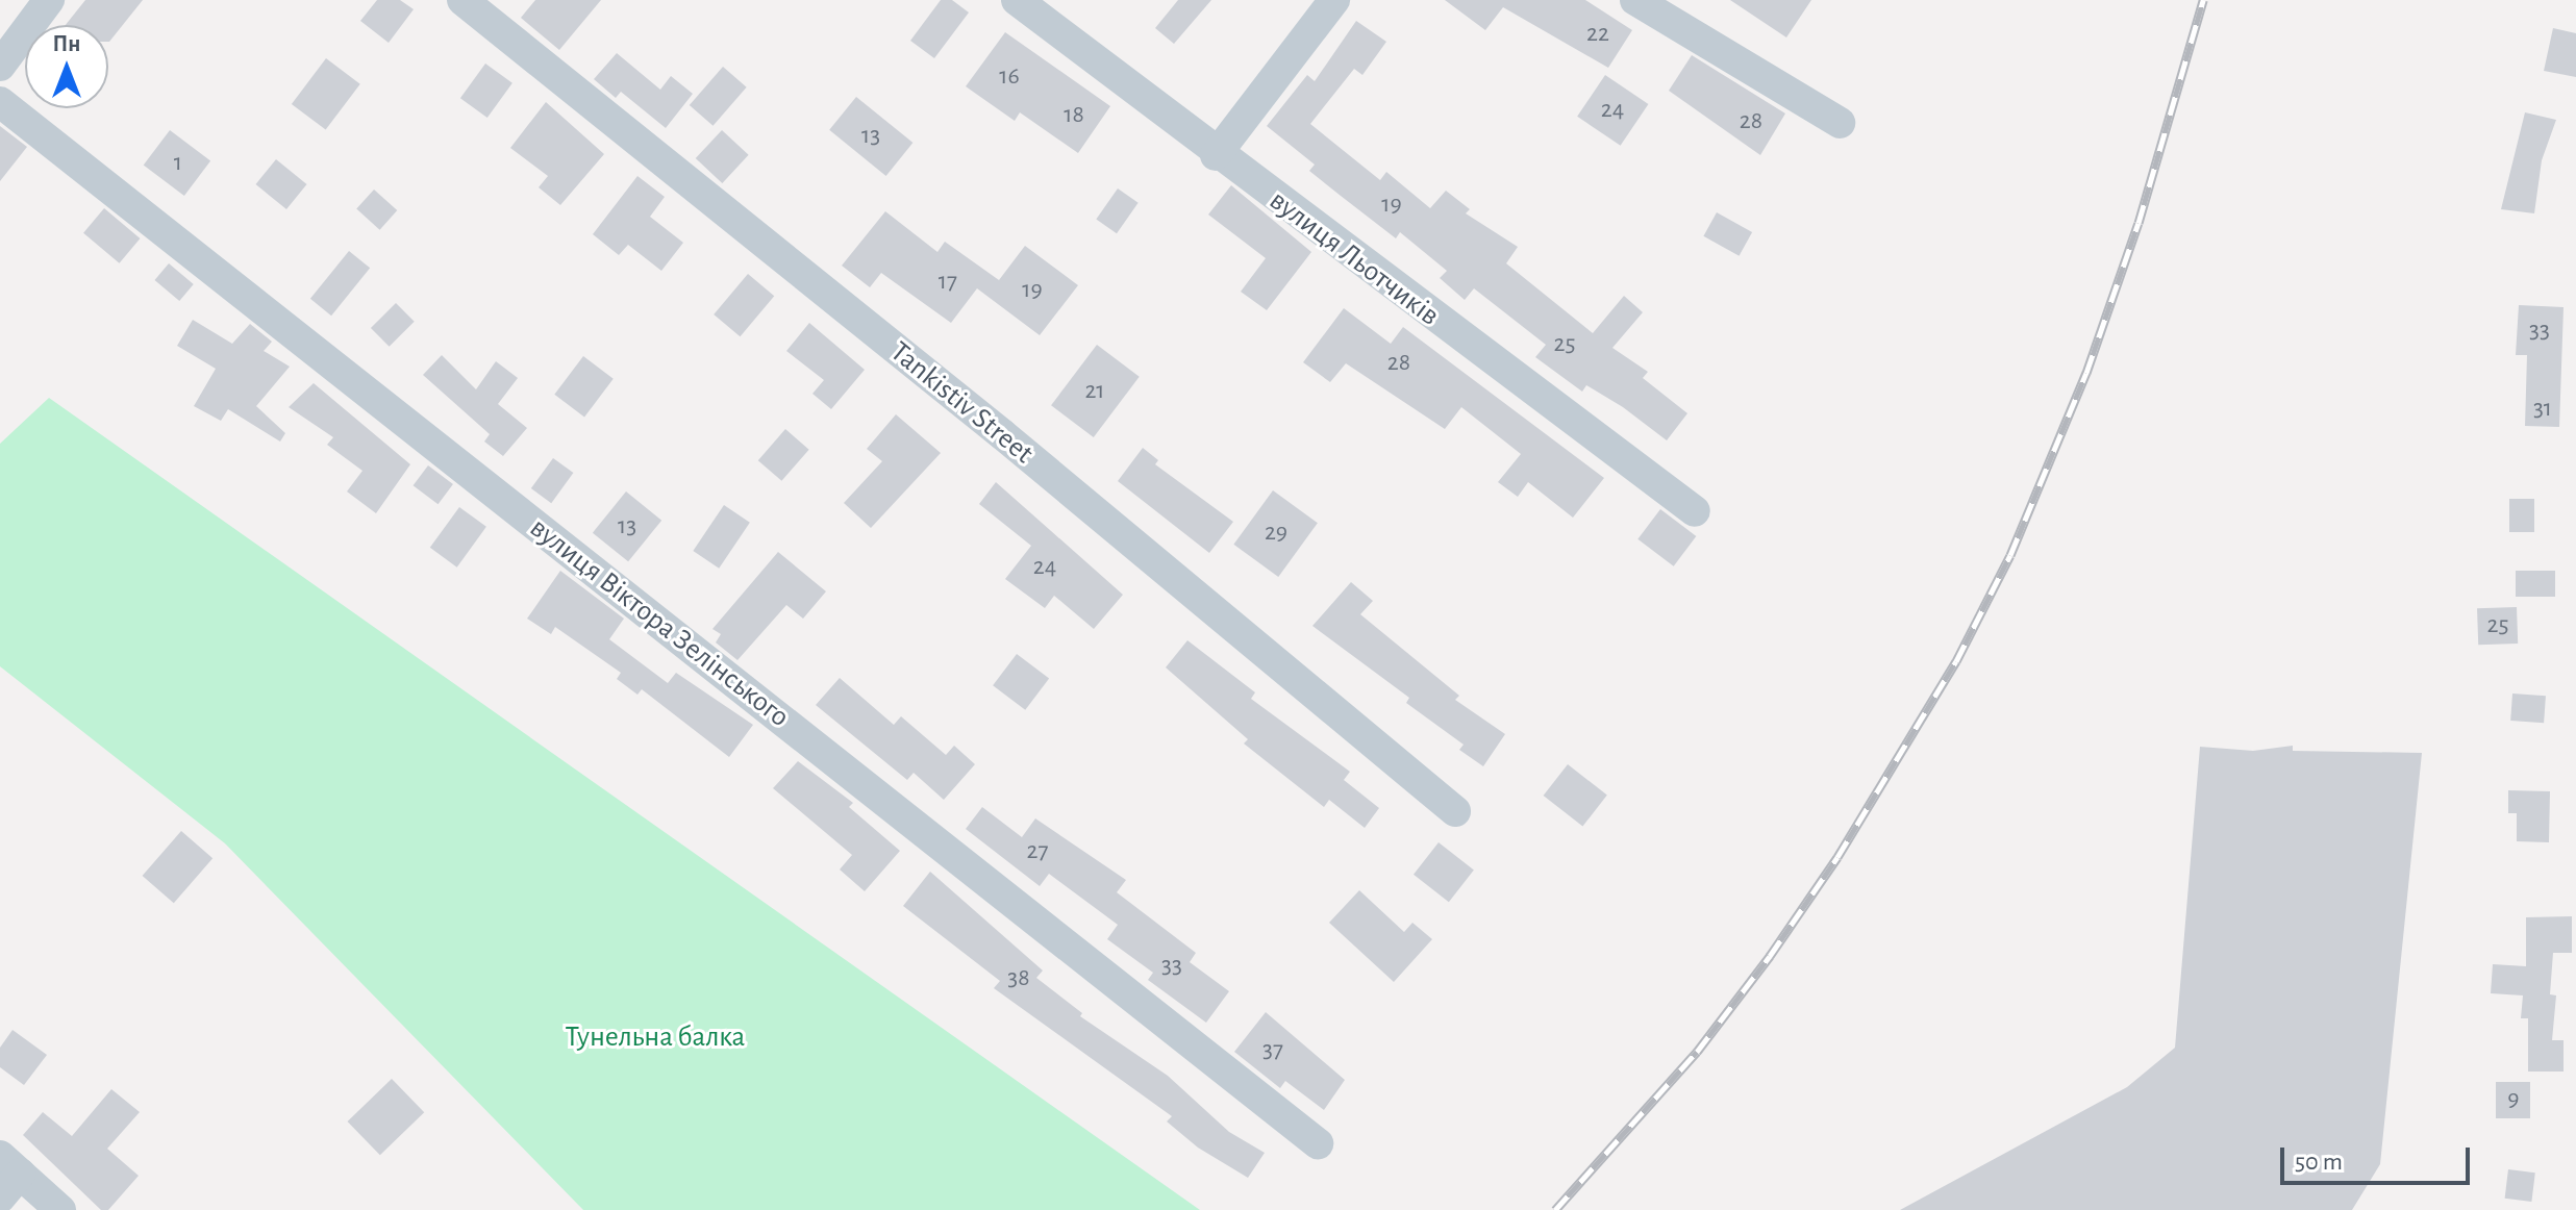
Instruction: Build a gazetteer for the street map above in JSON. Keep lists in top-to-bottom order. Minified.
{"streets":{"street":["вулиця Льотчиків","Tankistiv Street","вулиця Віктора Зелінського"]},"parks":["Тунельна балка"],"house_numbers":["22","16","24","18","28","13","1","19","17","19","33","25","28","21","31","13","29","24","25","27","33","38","37","9"],"scale_bar":"50 m","north":"top"}
